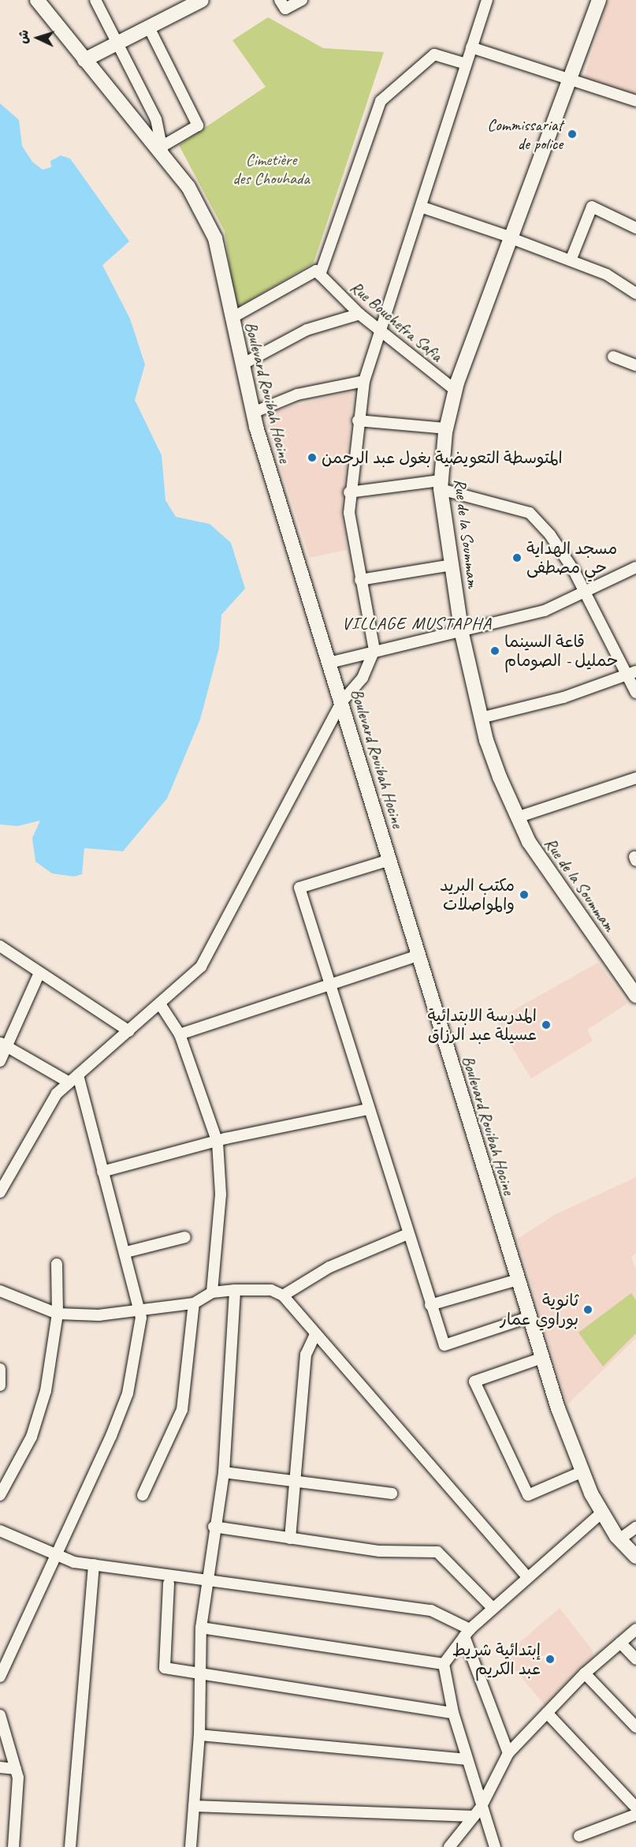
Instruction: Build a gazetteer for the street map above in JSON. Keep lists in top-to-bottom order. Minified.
{"streets":{"main road":["Boulevard Rouibah Hocine","Rue de la Soummam"],"street":["Rue Bouchefra Safia"]},"crossings":[["Rue Bouchefra Safia","Rue de la Soummam"]],"districts":["VILLAGE MUSTAPHA"],"parks":["Cimetière des Chouhada"],"places":["Commissariat de police","المتوسطة التعويضية بغول عبد الرحمن","مسجد الهداية حي مصطفى","قاعة السينما حمليل - الصومام","مكتب البريد والمواصلات","المدرسة الابتدائية عسيلة عبد الرزاق","ثانوية بوراوي عمار","إبتدائية شريط عبد الكريم"],"north":"left"}
